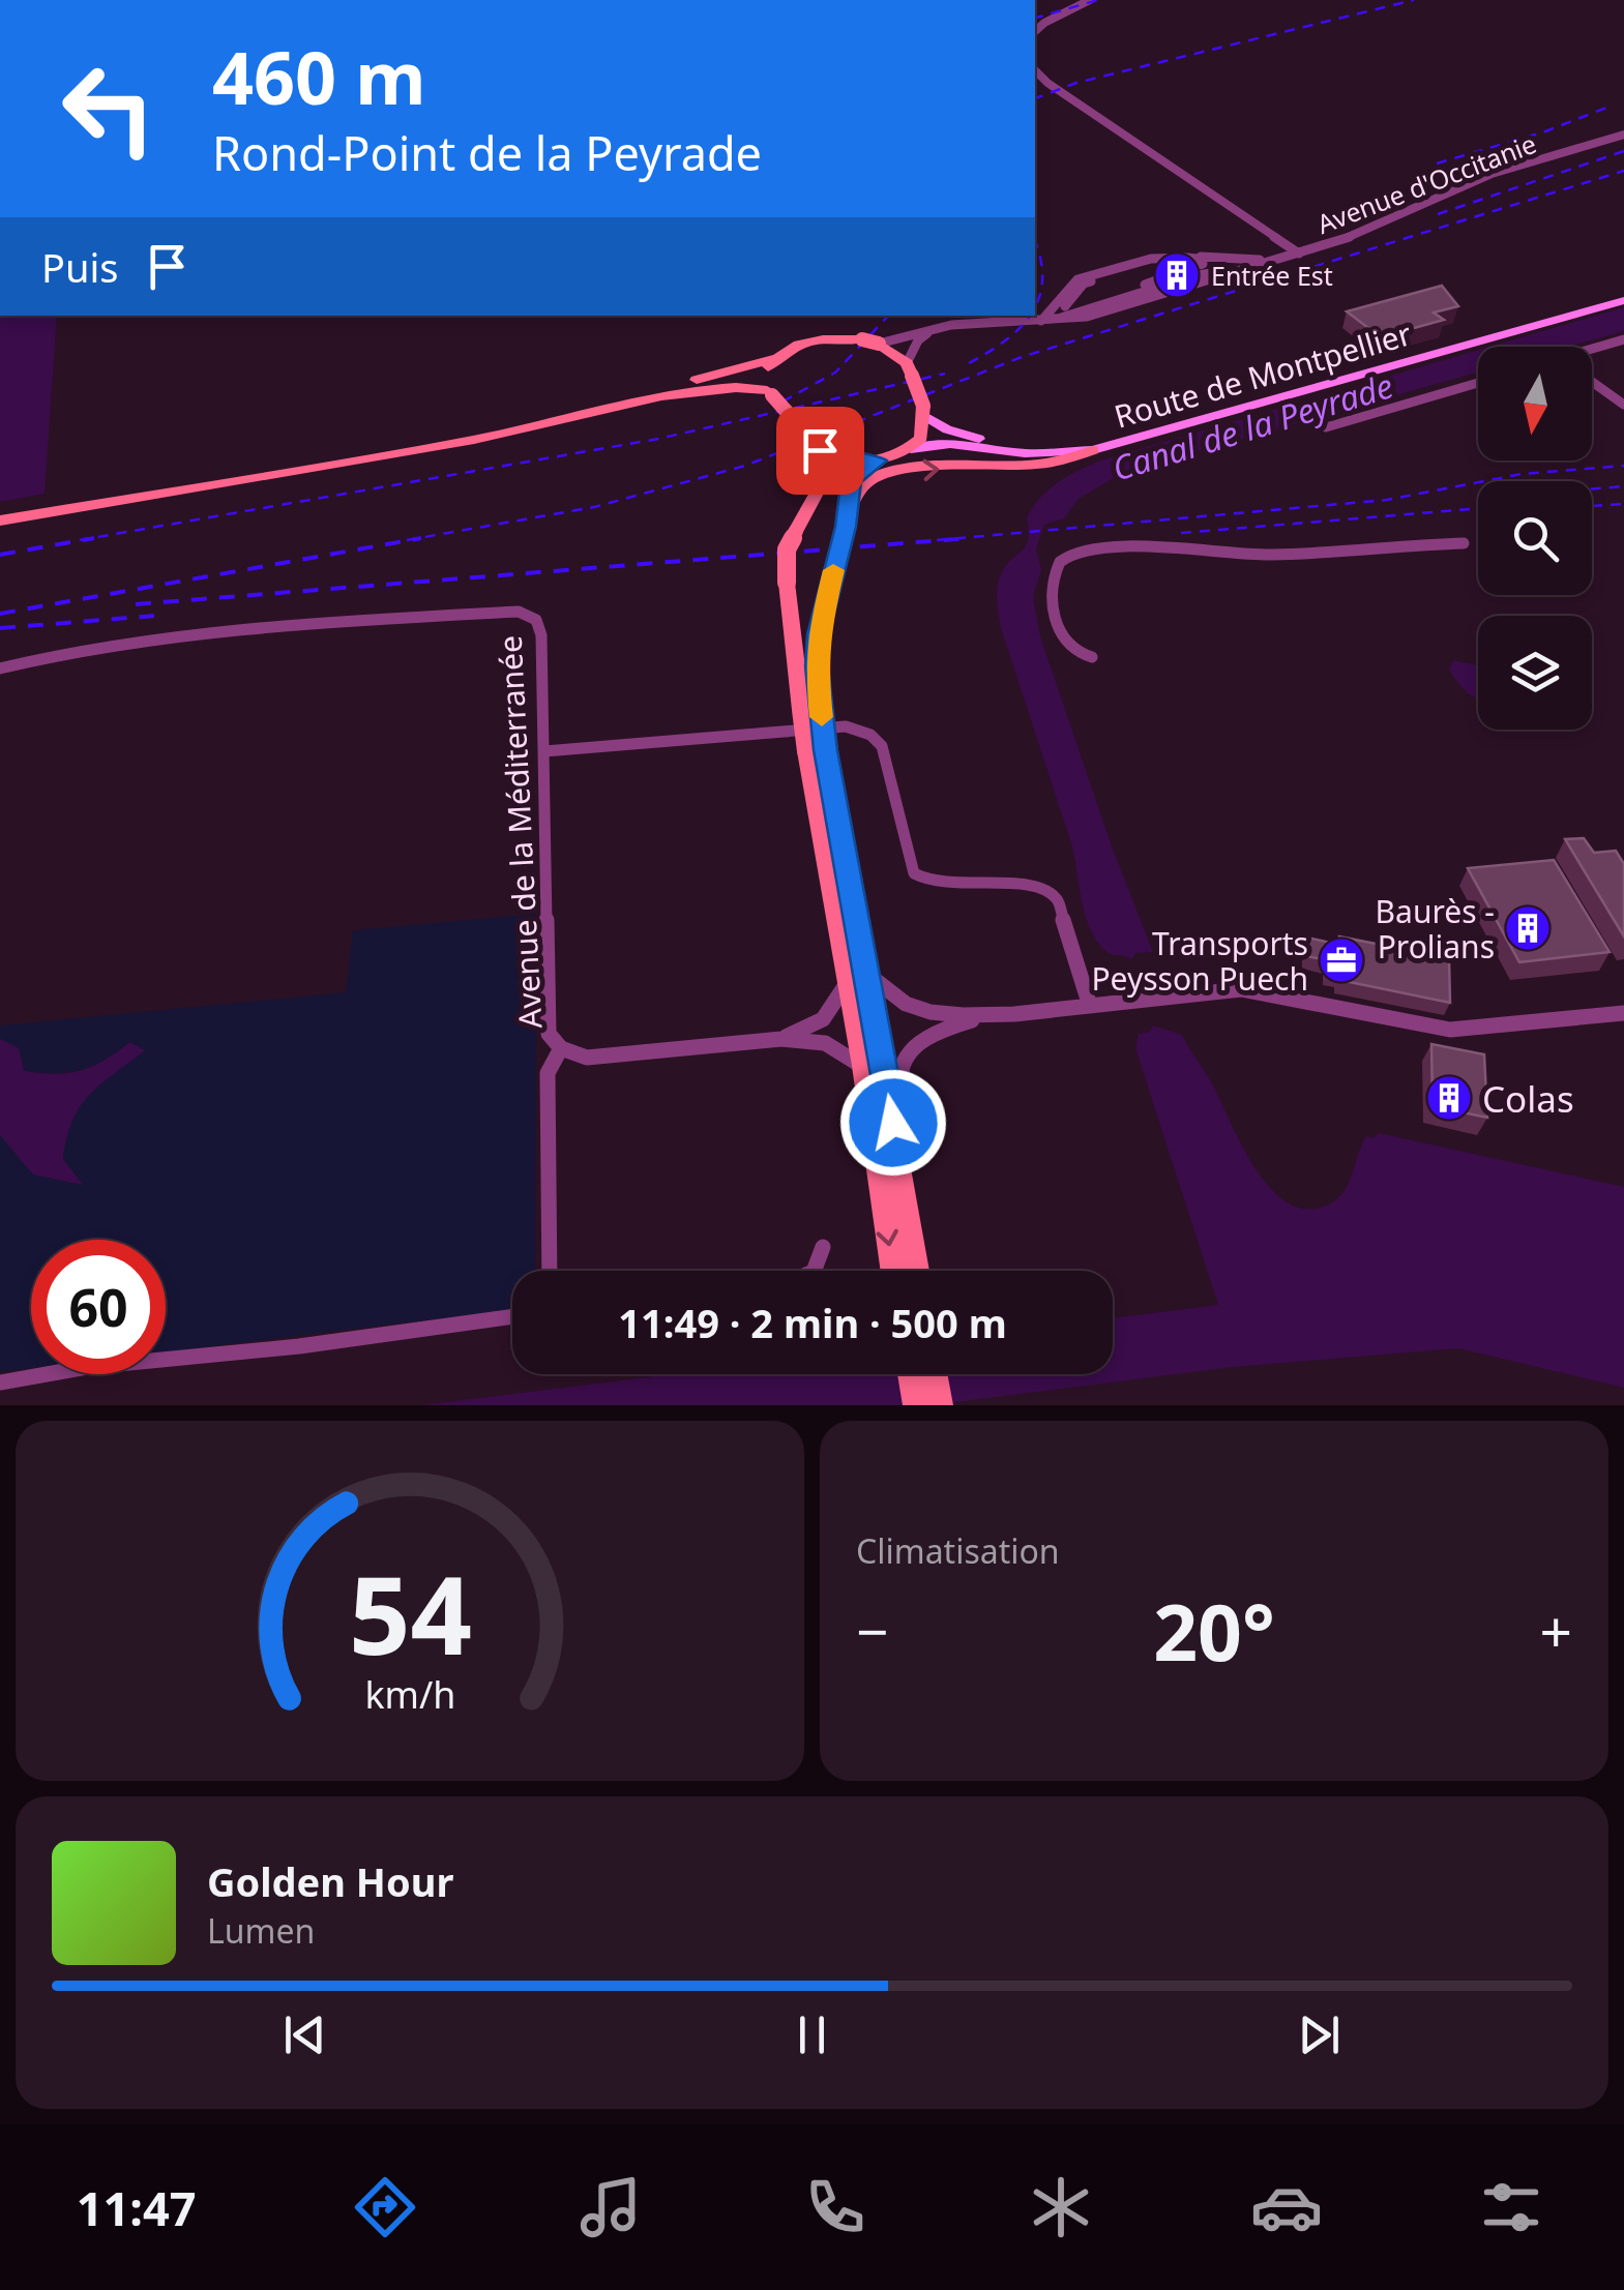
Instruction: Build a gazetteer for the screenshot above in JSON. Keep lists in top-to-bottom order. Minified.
{"streets":{"main road":["Route de Montpellier"],"street":["Avenue d'Occitanie","Avenue de la Méditerranée"]},"crossings":[["Avenue d'Occitanie","Route de Montpellier"]],"water":["Canal de la Peyrade"],"places":{"building":["Entrée Est","Baurès - Prolians","Colas"],"office":["Transports Peysson Puech"]},"north":"bottom","page":{"turn":["460 m","Rond-Point de la Peyrade"],"then":"Puis","limit":"60","trip":"11:49 · 2 min · 500 m","tile":"Climatisation","heat":["−","20°","+"],"song":["Golden Hour","Lumen"],"tabs":"11:47","gauge":["54","km/h"]}}
